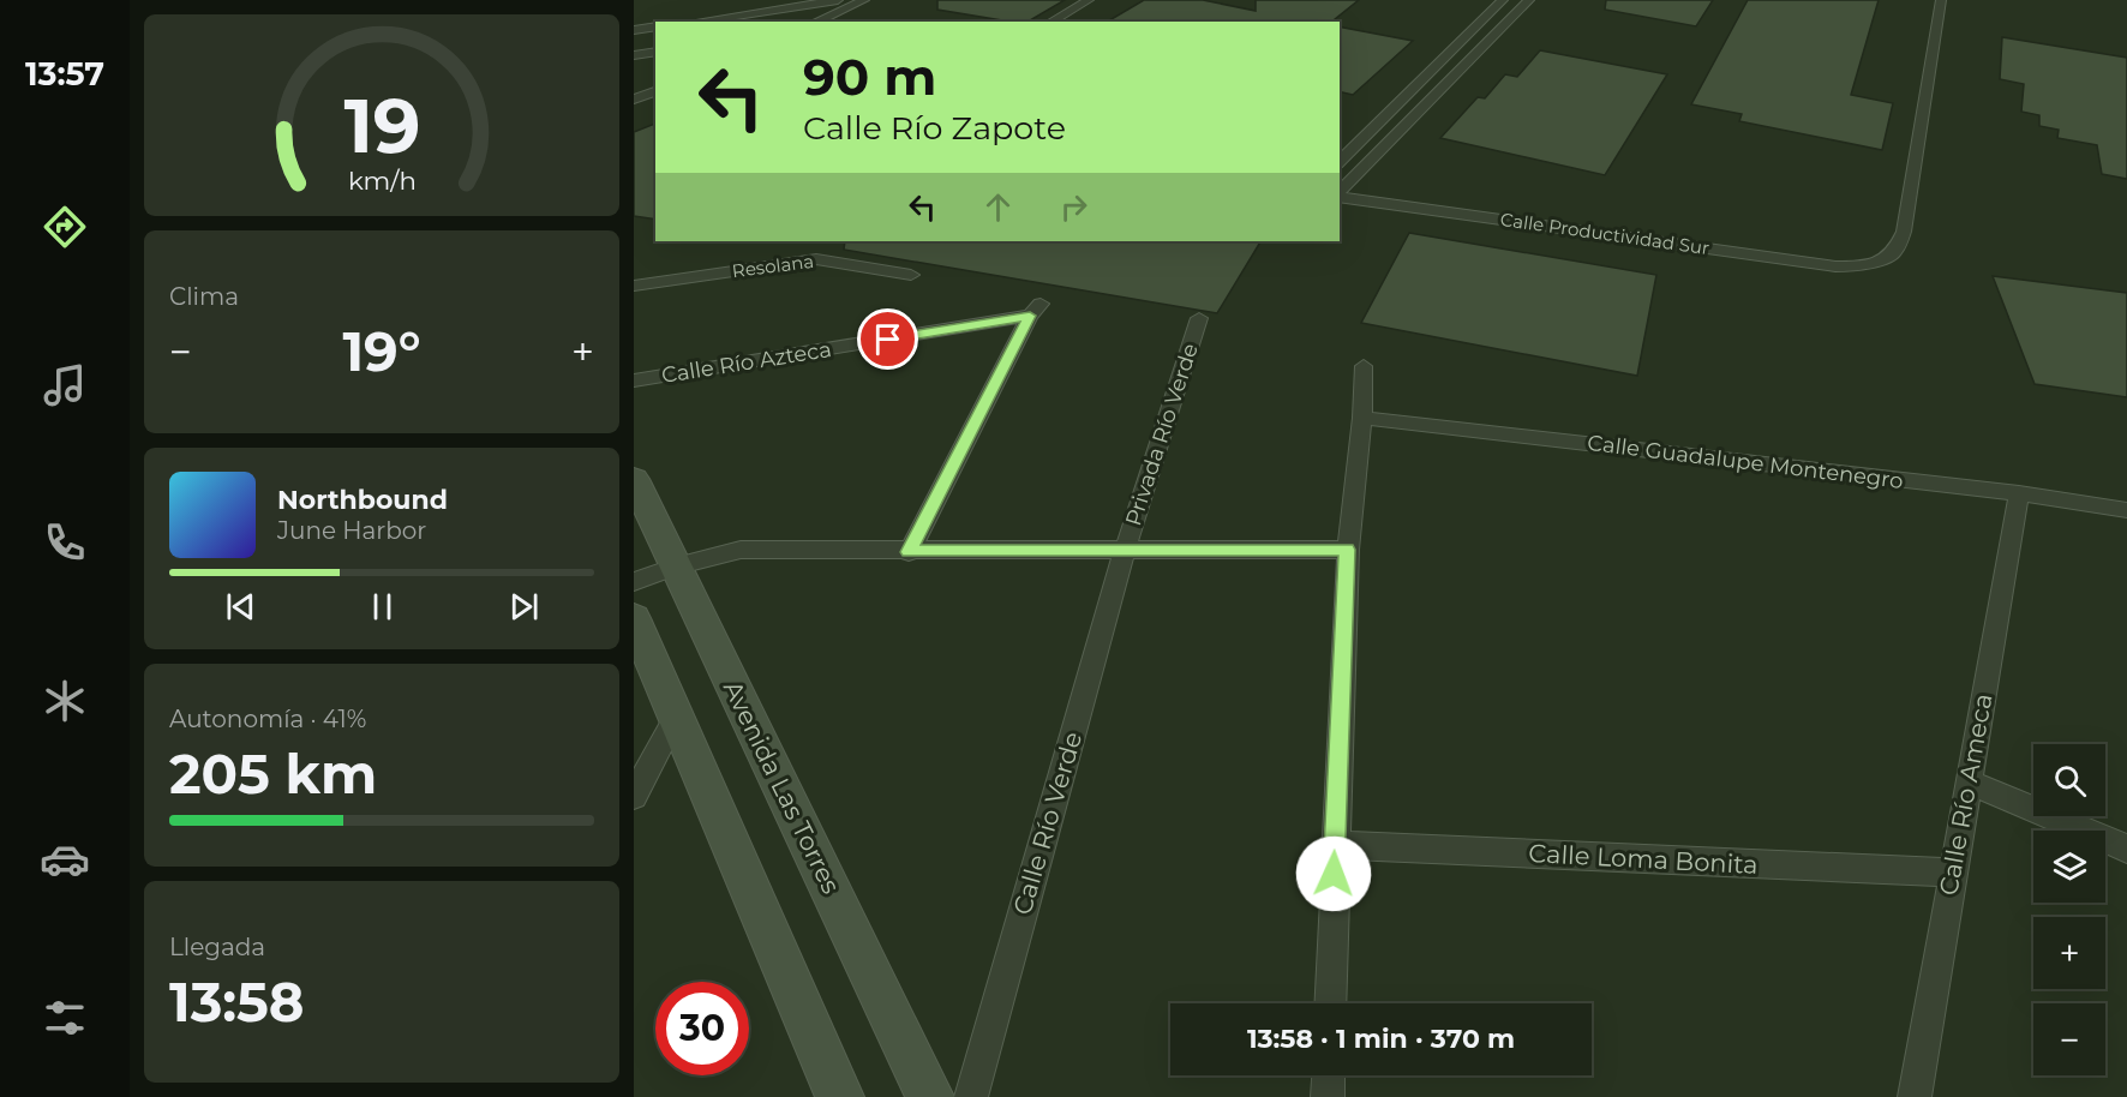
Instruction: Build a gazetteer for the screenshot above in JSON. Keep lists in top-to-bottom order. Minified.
{"streets":{"street":["Calle Productividad Sur","Resolana","Calle Río Azteca","Privada Río Verde","Calle Guadalupe Montenegro","Avenida Las Torres","Calle Río Ameca","Calle Río Verde","Calle Loma Bonita"]},"crossings":[["Privada Río Verde","Calle Río Verde"],["Calle Guadalupe Montenegro","Calle Río Ameca"],["Calle Río Ameca","Calle Loma Bonita"]],"page":{"tabs":"13:57","turn":["90 m","Calle Río Zapote"],"tile":["Clima",["Autonomía · 41%","205 km"],["Llegada","13:58"]],"heat":["−","19°","+"],"song":["Northbound","June Harbor"],"map_buttons":["+","−"],"limit":"30","trip":"13:58 · 1 min · 370 m","gauge":["19","km/h"]}}
